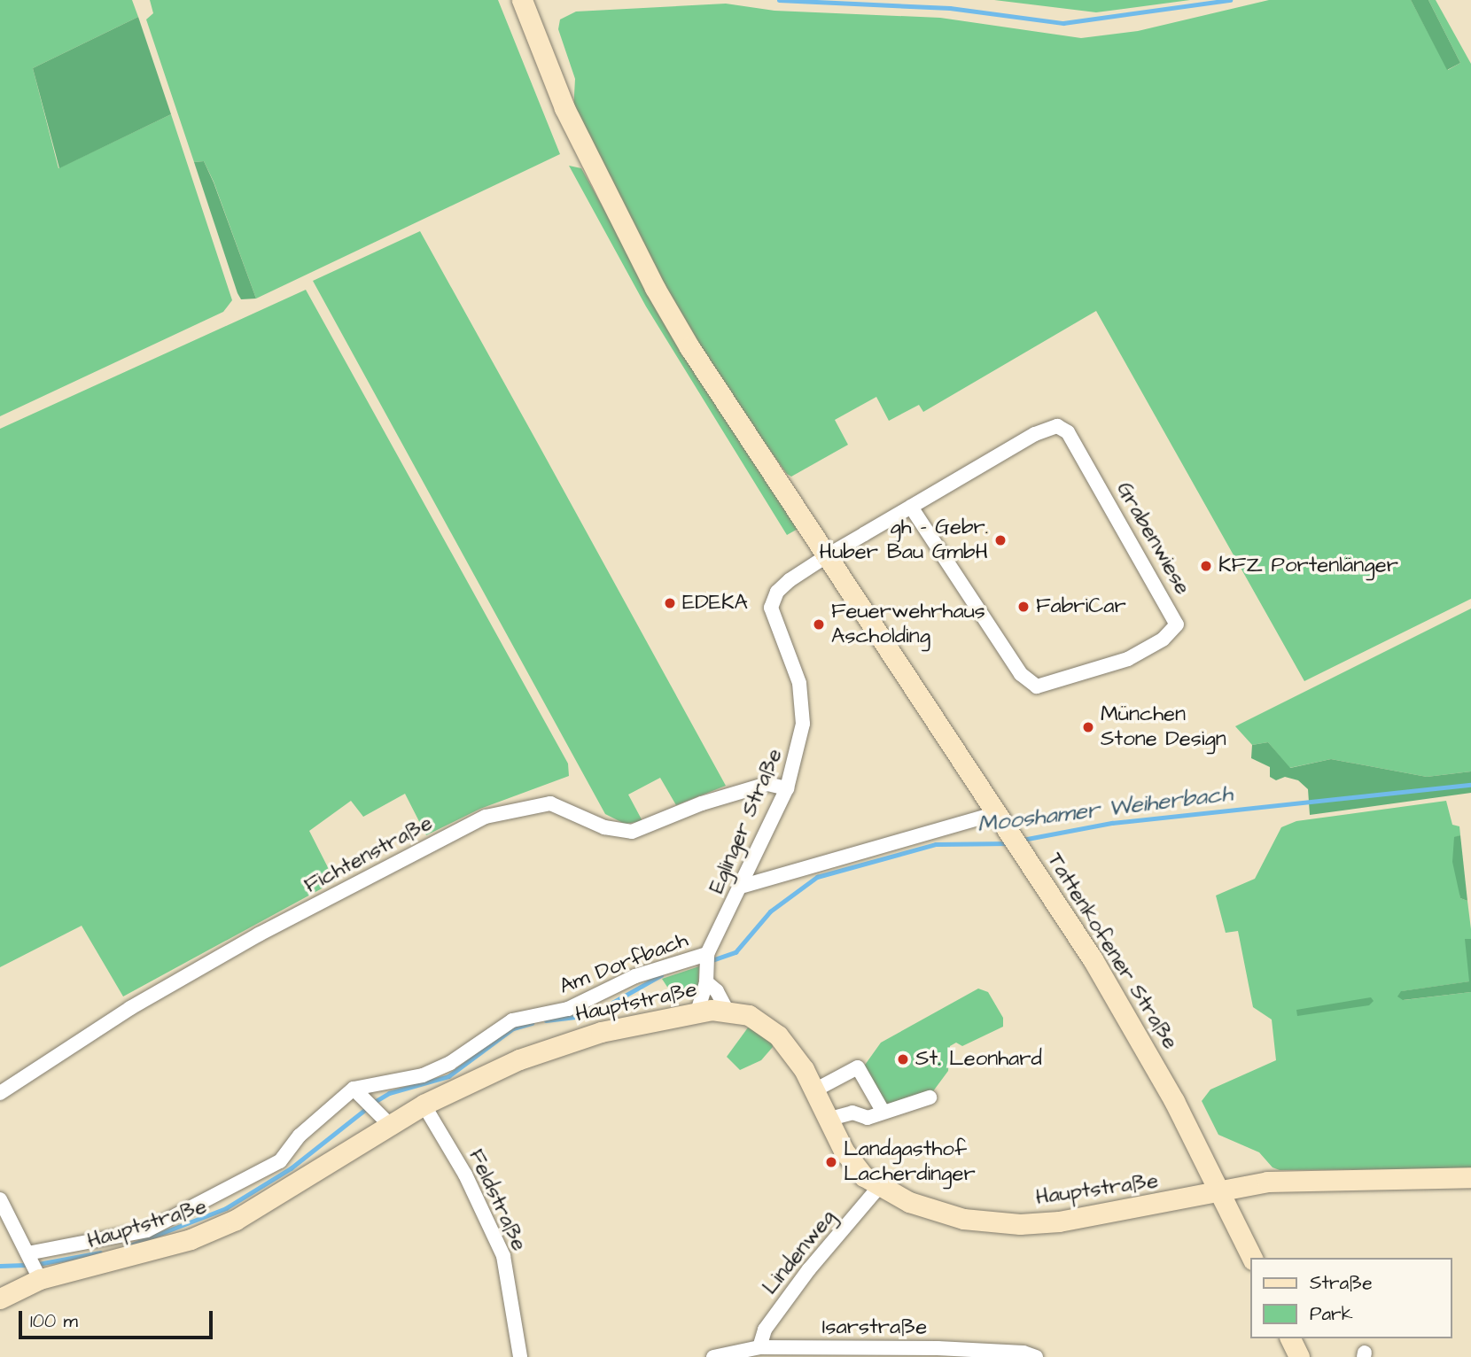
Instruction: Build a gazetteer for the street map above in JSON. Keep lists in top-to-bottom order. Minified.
{"streets":{"main road":["Tattenkofener Straße","Hauptstraße"],"street":["Grabenwiese","Eglinger Straße","Fichtenstraße","Am Dorfbach","Feldstraße","Lindenweg","Isarstraße"]},"crossings":[["Grabenwiese","Eglinger Straße"],["Grabenwiese","Tattenkofener Straße"],["Eglinger Straße","Fichtenstraße"],["Eglinger Straße","Tattenkofener Straße"],["Eglinger Straße","Am Dorfbach"],["Eglinger Straße","Hauptstraße"],["Tattenkofener Straße","Hauptstraße"],["Am Dorfbach","Hauptstraße"],["Hauptstraße","Feldstraße"],["Hauptstraße","Lindenweg"],["Lindenweg","Isarstraße"]],"water":["Mooshamer Weiherbach"],"places":["gh - Gebr. Huber Bau GmbH","KFZ Portenlänger","EDEKA","FabriCar","Feuerwehrhaus Ascholding","München Stone Design","St. Leonhard","Landgasthof Lacherdinger"],"legend":["Straße","Park"],"scale_bar":"100 m"}
